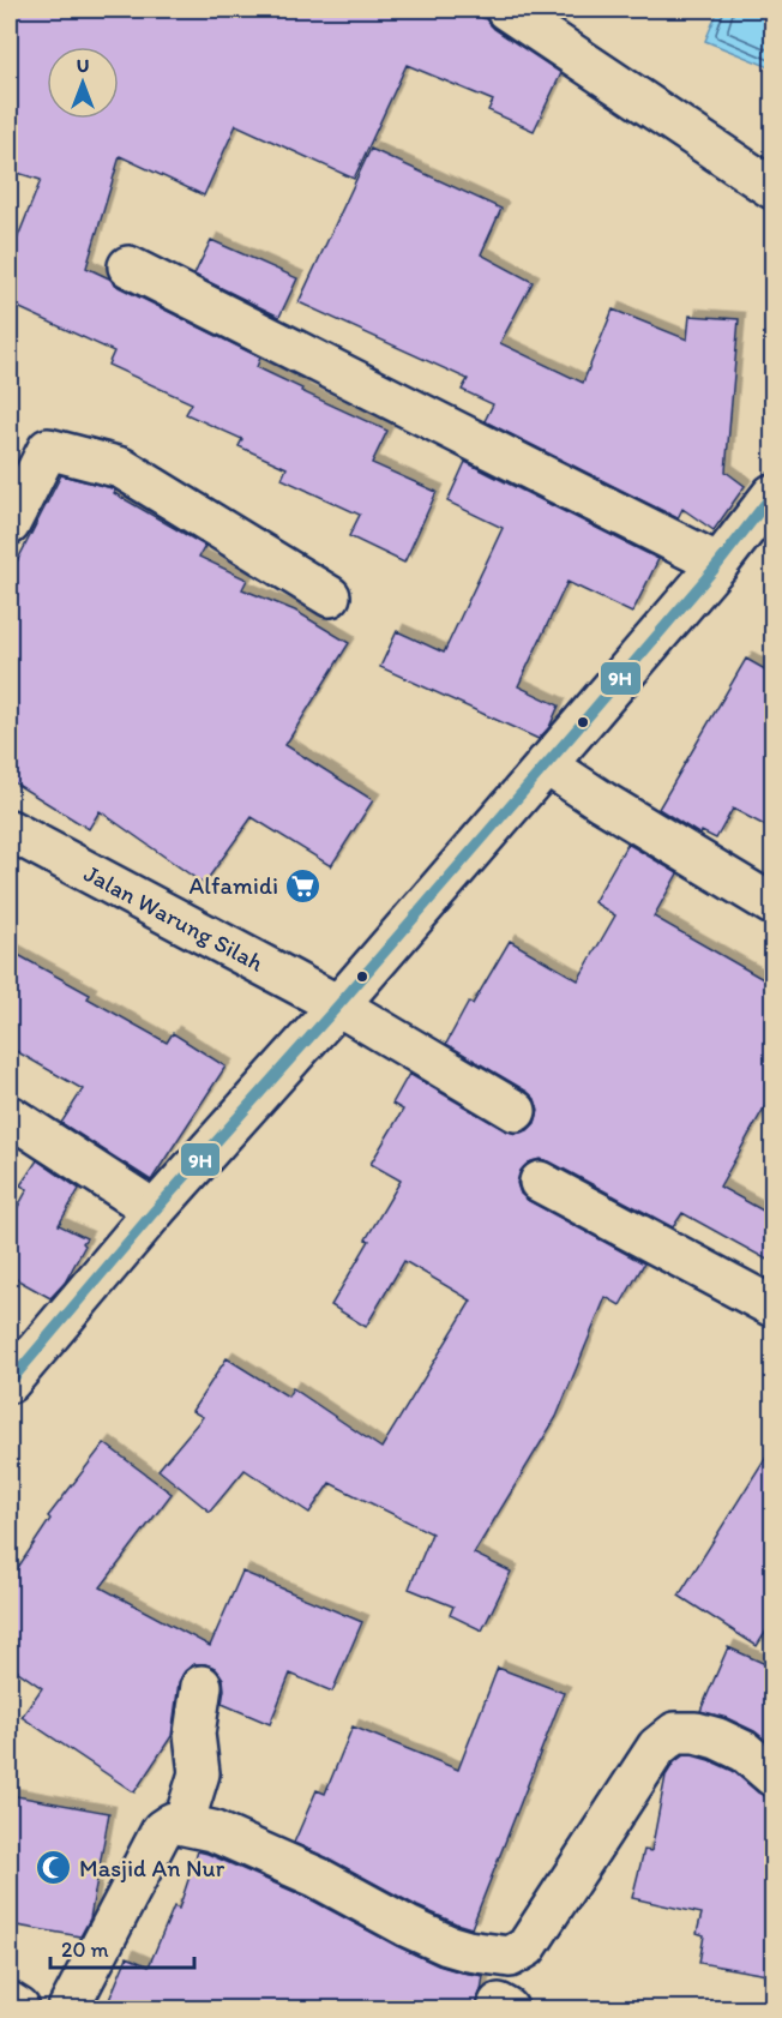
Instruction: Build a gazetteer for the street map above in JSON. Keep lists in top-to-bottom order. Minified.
{"streets":{"street":["Jalan Warung Silah"]},"places":{"supermarket":["Alfamidi"],"mosque":["Masjid An Nur"]},"lines":["transit line 9H"],"scale_bar":"20 m","north":"top"}
